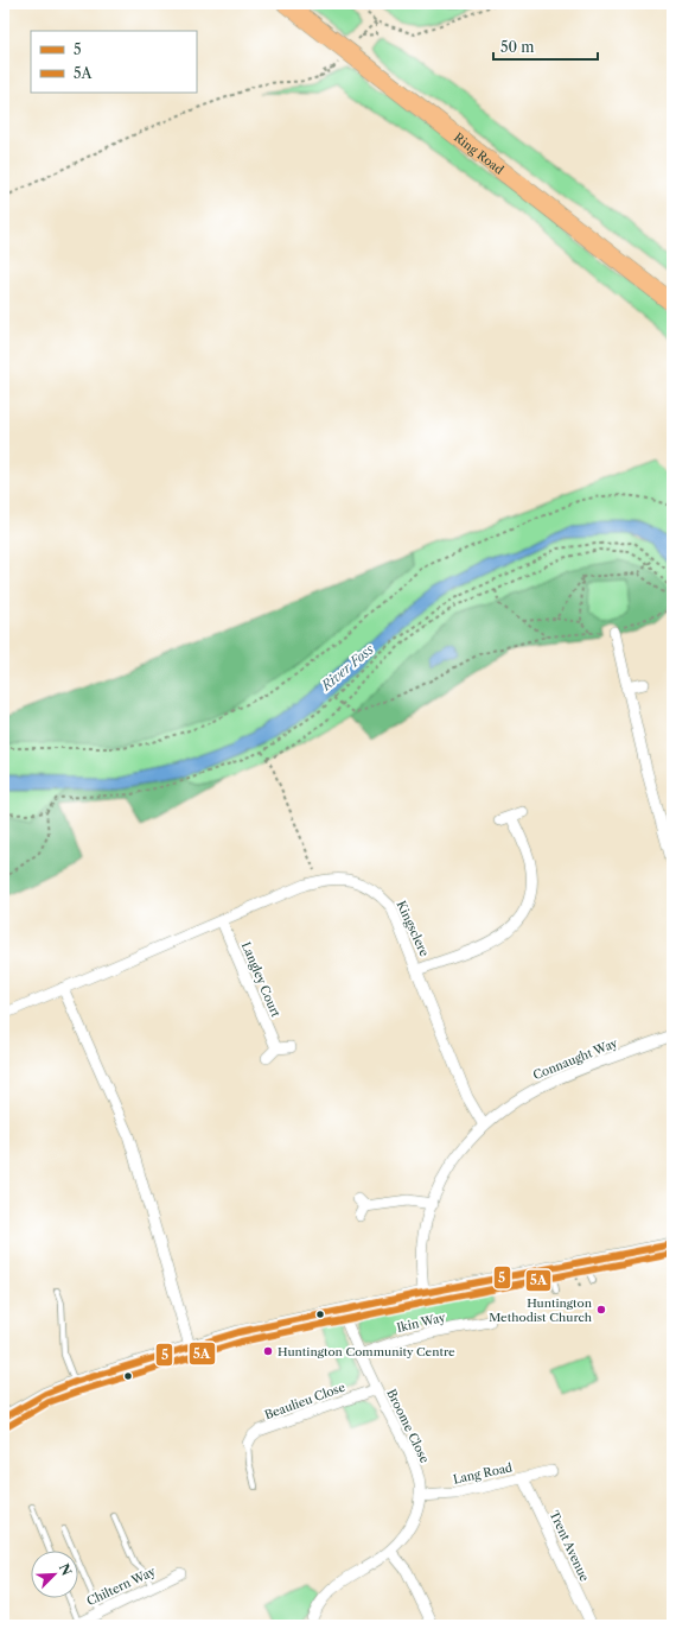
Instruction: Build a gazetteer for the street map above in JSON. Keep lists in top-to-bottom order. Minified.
{"streets":{"highway":["Ring Road"],"street":["Kingsclere","Langley Court","Connaught Way","Ikin Way","Beaulieu Close","Broome Close","Lang Road","Trent Avenue","Chiltern Way"]},"crossings":[["Kingsclere","Langley Court"],["Kingsclere","Connaught Way"],["Ikin Way","Broome Close"],["Beaulieu Close","Broome Close"],["Broome Close","Lang Road"],["Lang Road","Trent Avenue"]],"water":["River Foss"],"places":["Huntington Methodist Church","Huntington Community Centre"],"lines":["transit line 5","transit line 5A"],"legend":["5","5A"],"scale_bar":"50 m","north":"top right"}
